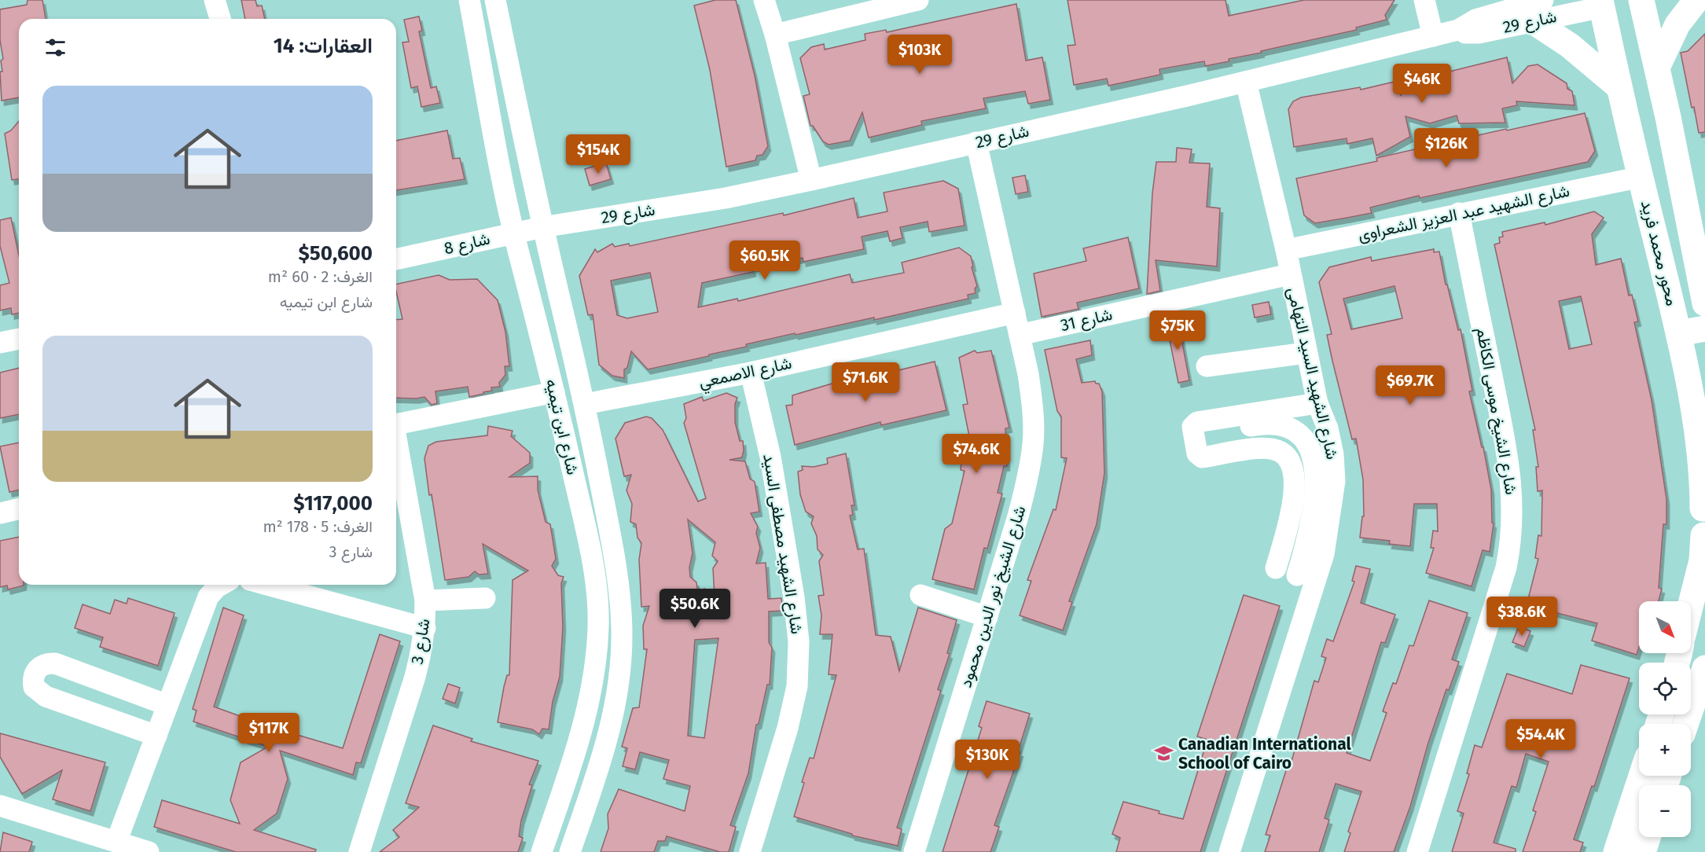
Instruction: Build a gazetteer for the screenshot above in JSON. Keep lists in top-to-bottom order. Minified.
{"streets":{"main road":["محور محمد فريد"],"street":["شارع 29","شارع الشهيد عبد العزيز الشعراوى","شارع 8","شارع 31","شارع الاصمعي","شارع الشهيد السيد التهامى","شارع الشيخ موسى الكاظم","شارع ابن تيميه","شارع الشهيد مصطفى السيد","شارع الشيخ نور الدين محمود","شارع 3"]},"crossings":[["شارع 29","شارع 8"],["شارع 29","محور محمد فريد"],["شارع 29","شارع الشهيد السيد التهامى"],["شارع 29","شارع ابن تيميه"],["شارع 29","شارع الشيخ نور الدين محمود"],["شارع الشهيد عبد العزيز الشعراوى","محور محمد فريد"],["شارع الشهيد عبد العزيز الشعراوى","شارع الشهيد السيد التهامى"],["شارع الشهيد عبد العزيز الشعراوى","شارع الشيخ موسى الكاظم"],["شارع 8","شارع ابن تيميه"],["شارع 31","شارع الشهيد السيد التهامى"],["شارع 31","شارع الشيخ نور الدين محمود"],["شارع الاصمعي","شارع ابن تيميه"],["شارع الاصمعي","شارع الشهيد مصطفى السيد"],["شارع الاصمعي","شارع الشيخ نور الدين محمود"]],"places":{"school or university":["Canadian International School of Cairo"]},"north":"bottom right","page":{"heading":"العقارات: 14","price":["$103K","$46K","$126K","$154K","$60.5K","$75K","$71.6K","$69.7K","$74.6K","$50.6K","$38.6K","$117K","$54.4K","$130K"],"list":[{"name":"$50,600","note":"الغرف: 2 · 60 m² · شارع ابن تيميه"},{"name":"$117,000","note":"الغرف: 5 · 178 m² · شارع 3"}],"map_buttons":["+","−"]}}
